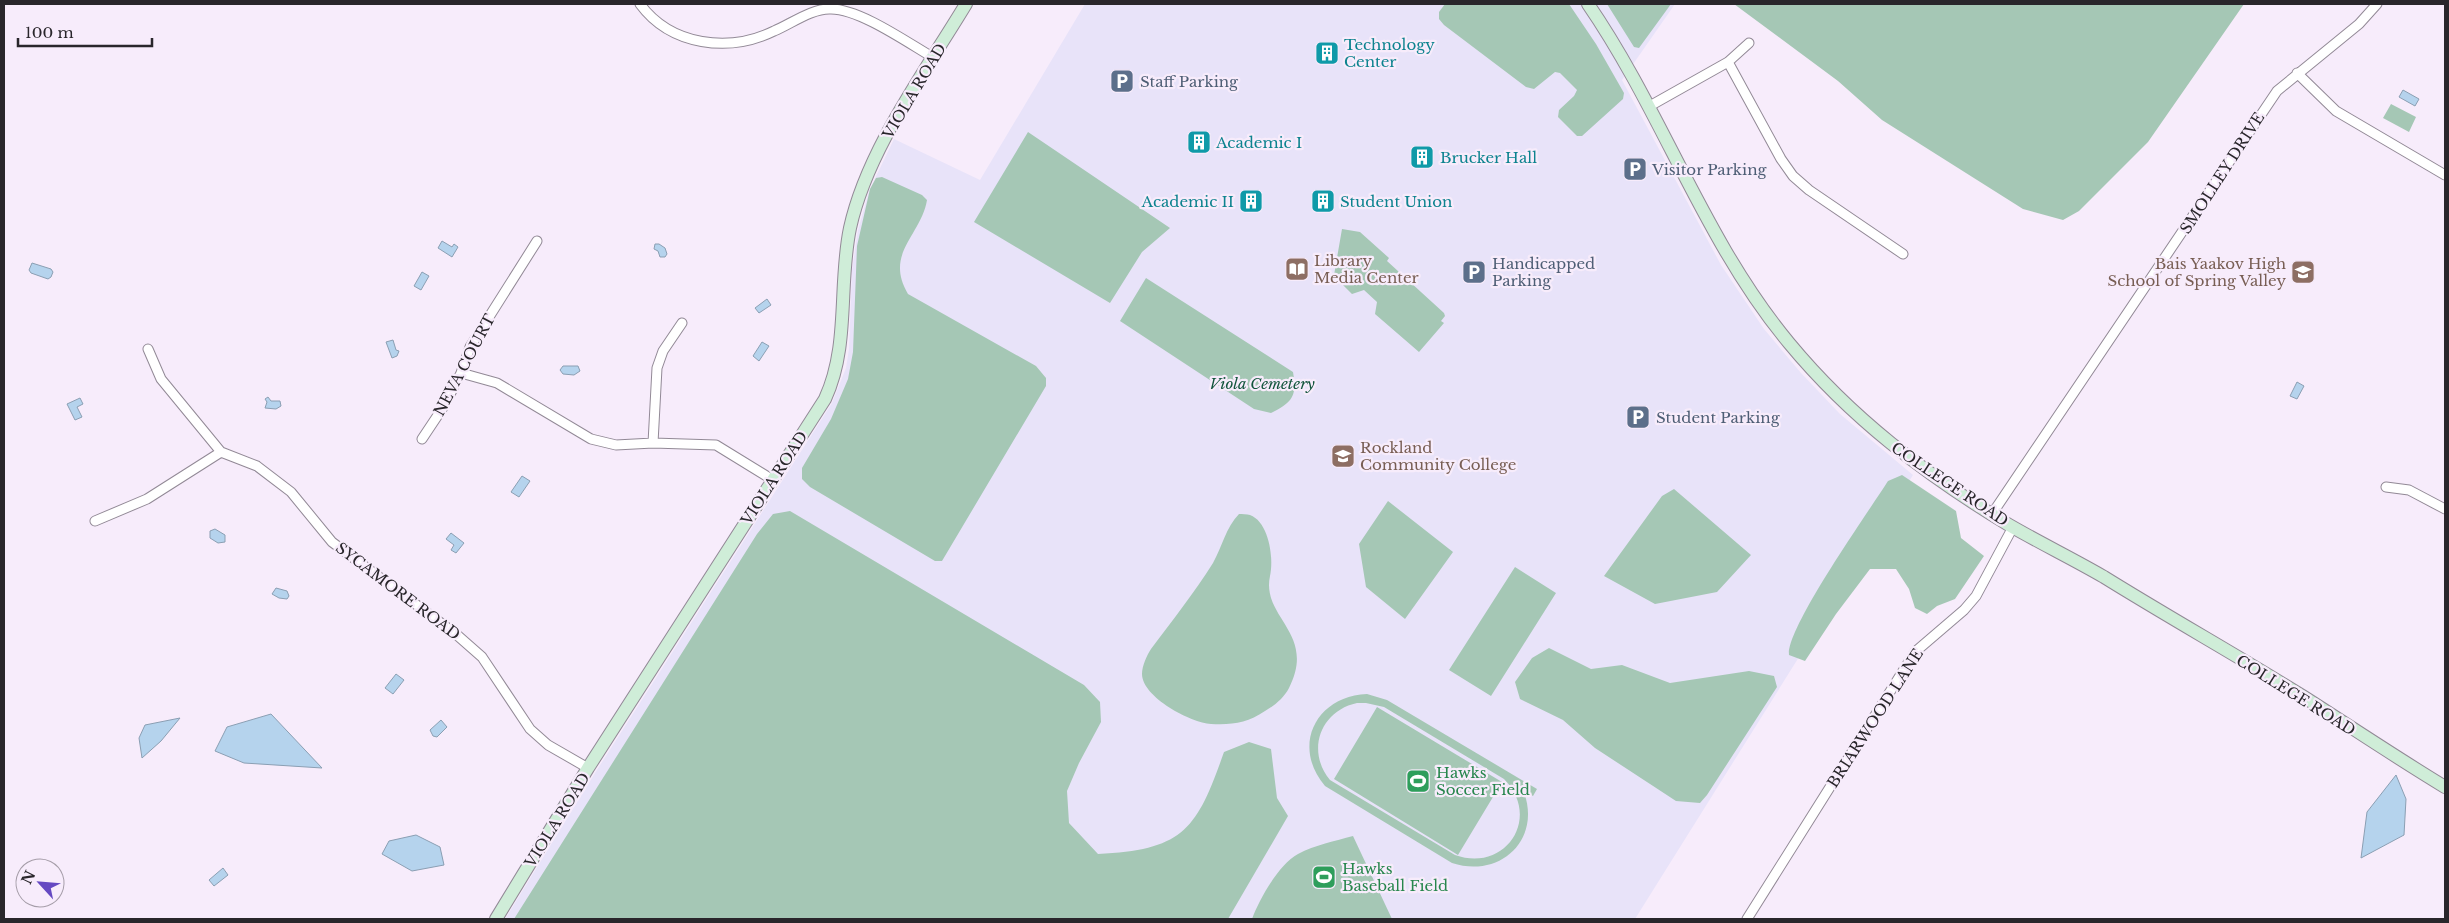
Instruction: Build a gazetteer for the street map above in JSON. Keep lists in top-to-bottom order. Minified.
{"streets":{"street":["VIOLA ROAD","SMOLLEY DRIVE","NEVA COURT","COLLEGE ROAD","SYCAMORE ROAD","BRIARWOOD LANE"]},"crossings":[["VIOLA ROAD","SYCAMORE ROAD"],["SMOLLEY DRIVE","COLLEGE ROAD"],["COLLEGE ROAD","BRIARWOOD LANE"]],"parks":["Viola Cemetery"],"places":{"building":["Technology Center","Academic I","Brucker Hall","Academic II","Student Union"],"parking":["Staff Parking","Visitor Parking","Handicapped Parking","Student Parking"],"library":["Library Media Center"],"school or university":["Bais Yaakov High School of Spring Valley","Rockland Community College"],"sports":["Hawks Soccer Field","Hawks Baseball Field"]},"scale_bar":"100 m","north":"top left"}
